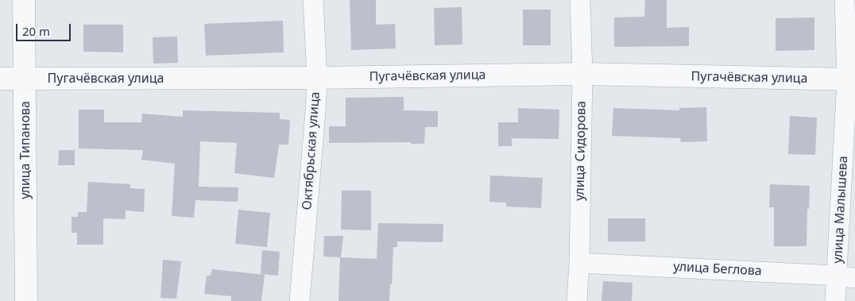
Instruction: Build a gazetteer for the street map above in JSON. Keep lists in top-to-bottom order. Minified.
{"streets":{"street":["Пугачёвская улица","улица Типанова","Октябрьская улица","улица Сидорова","улица Малышева","улица Беглова"]},"crossings":[["Пугачёвская улица","улица Типанова"],["Пугачёвская улица","Октябрьская улица"],["Пугачёвская улица","улица Сидорова"],["Пугачёвская улица","улица Малышева"],["улица Сидорова","улица Беглова"],["улица Малышева","улица Беглова"]],"scale_bar":"20 m"}
